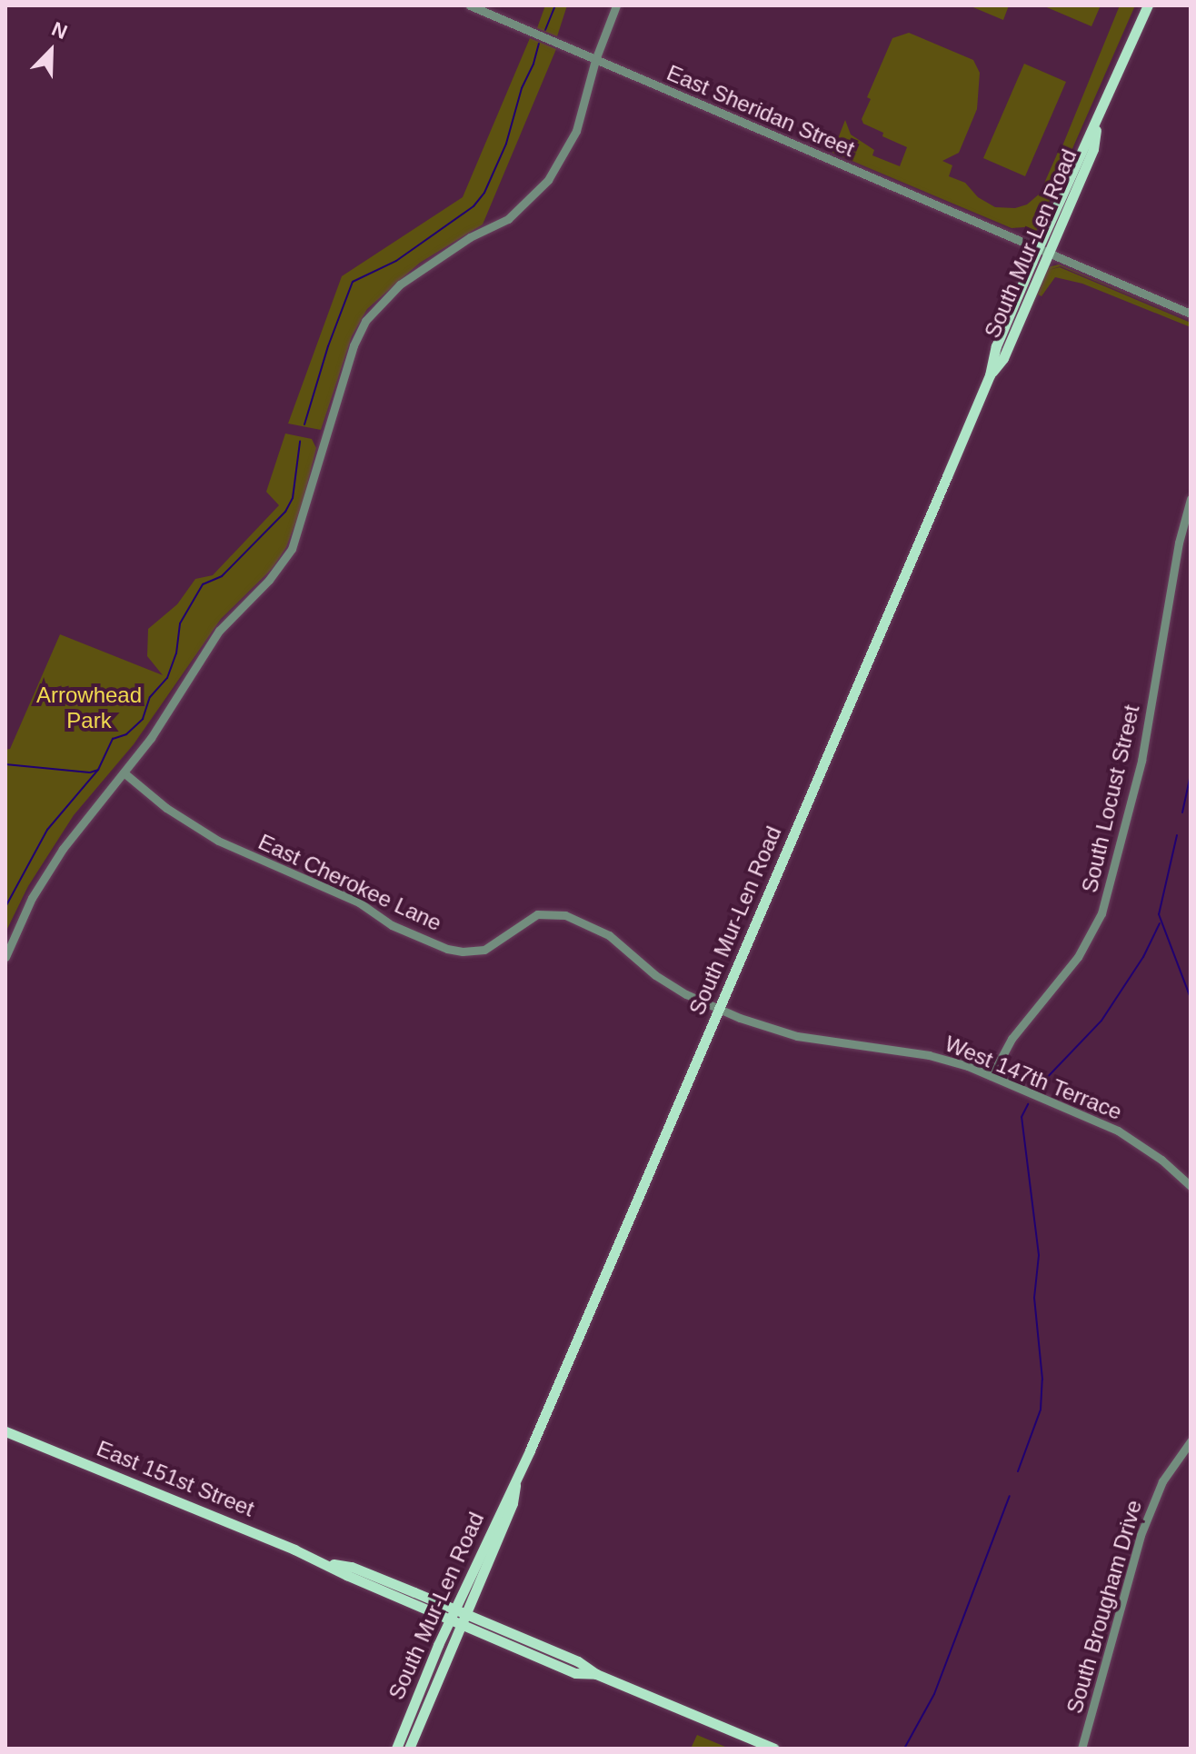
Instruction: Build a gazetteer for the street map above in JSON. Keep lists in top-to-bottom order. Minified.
{"streets":{"main road":["South Mur-Len Road","East 151st Street"],"street":["East Sheridan Street","South Locust Street","East Cherokee Lane","West 147th Terrace","South Brougham Drive"]},"crossings":[["East Sheridan Street","South Mur-Len Road"],["South Mur-Len Road","East Cherokee Lane"],["South Mur-Len Road","West 147th Terrace"],["South Mur-Len Road","East 151st Street"],["South Locust Street","West 147th Terrace"],["East Cherokee Lane","West 147th Terrace"]],"parks":["Arrowhead Park"],"north":"top right"}
